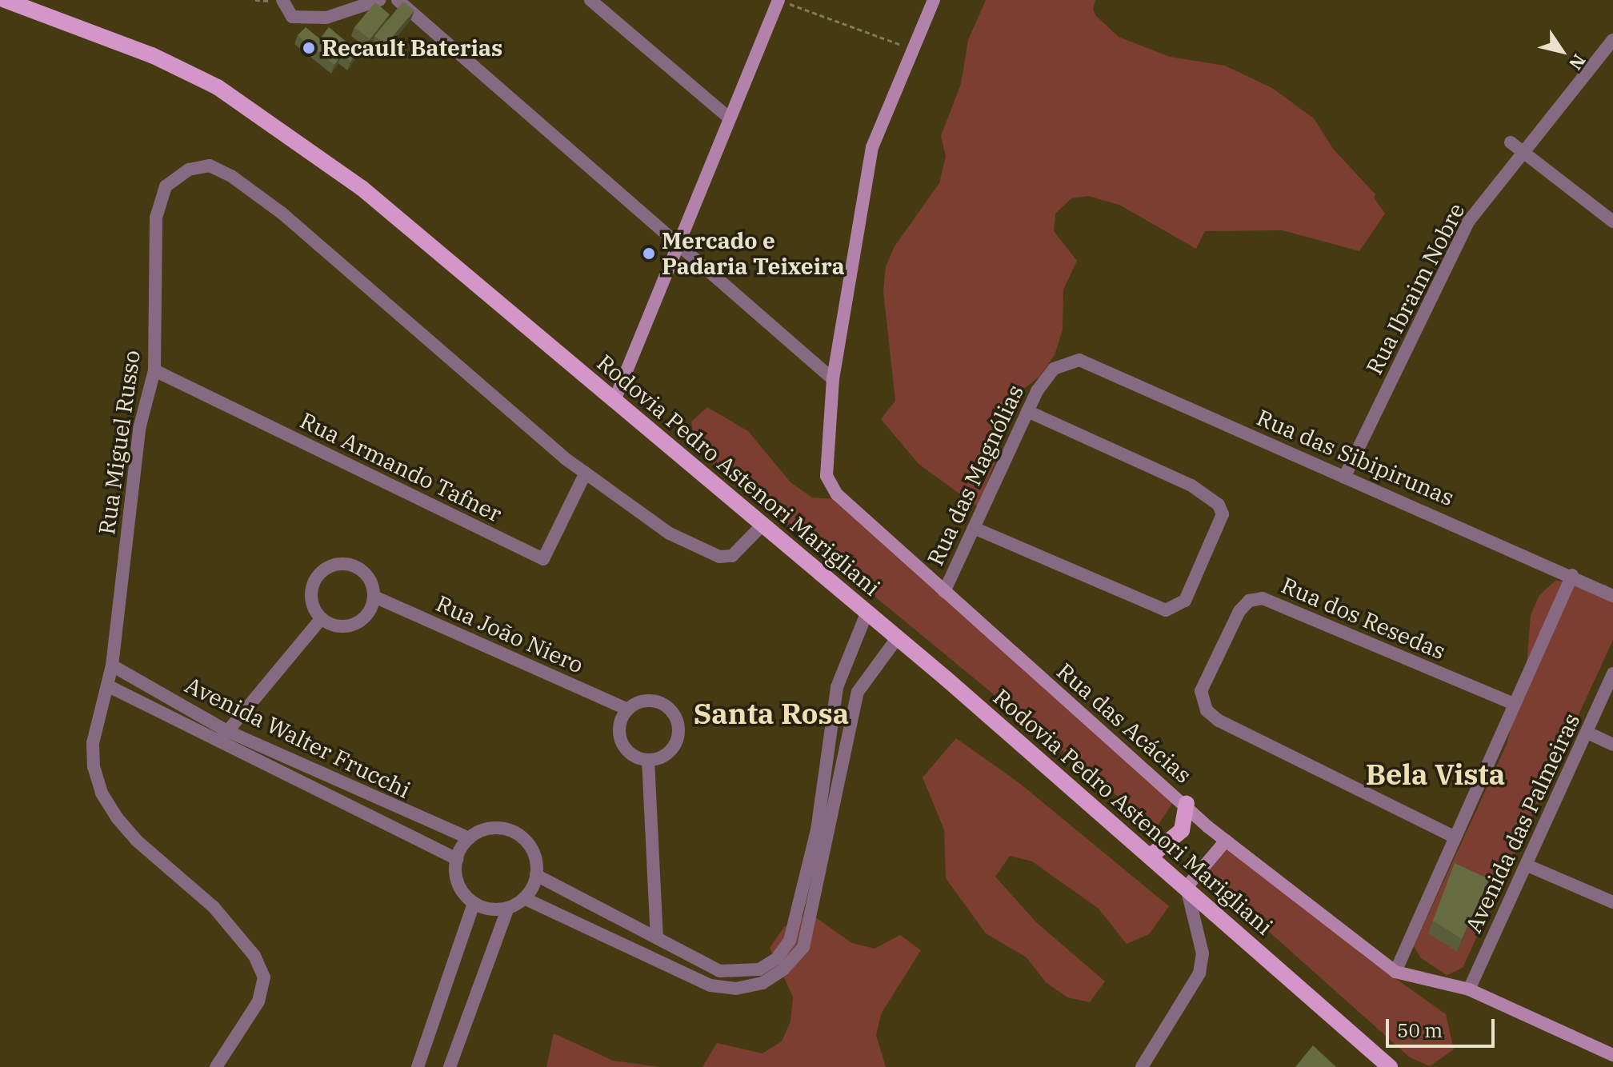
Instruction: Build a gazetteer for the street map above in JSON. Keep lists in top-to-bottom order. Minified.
{"streets":{"main road":["Rodovia Pedro Astenori Marigliani"],"street":["Rua Ibraim Nobre","Rua Miguel Russo","Rua das Sibipirunas","Rua Armando Tafner","Rua das Magnólias","Rua dos Resedas","Rua João Niero","Rua das Acácias","Avenida Walter Frucchi","Avenida das Palmeiras"]},"crossings":[["Rua Ibraim Nobre","Rua das Sibipirunas"],["Rua Miguel Russo","Rua Armando Tafner"],["Rua Miguel Russo","Rodovia Pedro Astenori Marigliani"],["Rua Miguel Russo","Avenida Walter Frucchi"],["Rua das Sibipirunas","Rua das Magnólias"],["Rua das Magnólias","Rua das Acácias"]],"districts":["Santa Rosa","Bela Vista"],"places":["Recault Baterias","Mercado e Padaria Teixeira"],"scale_bar":"50 m","north":"bottom right"}
